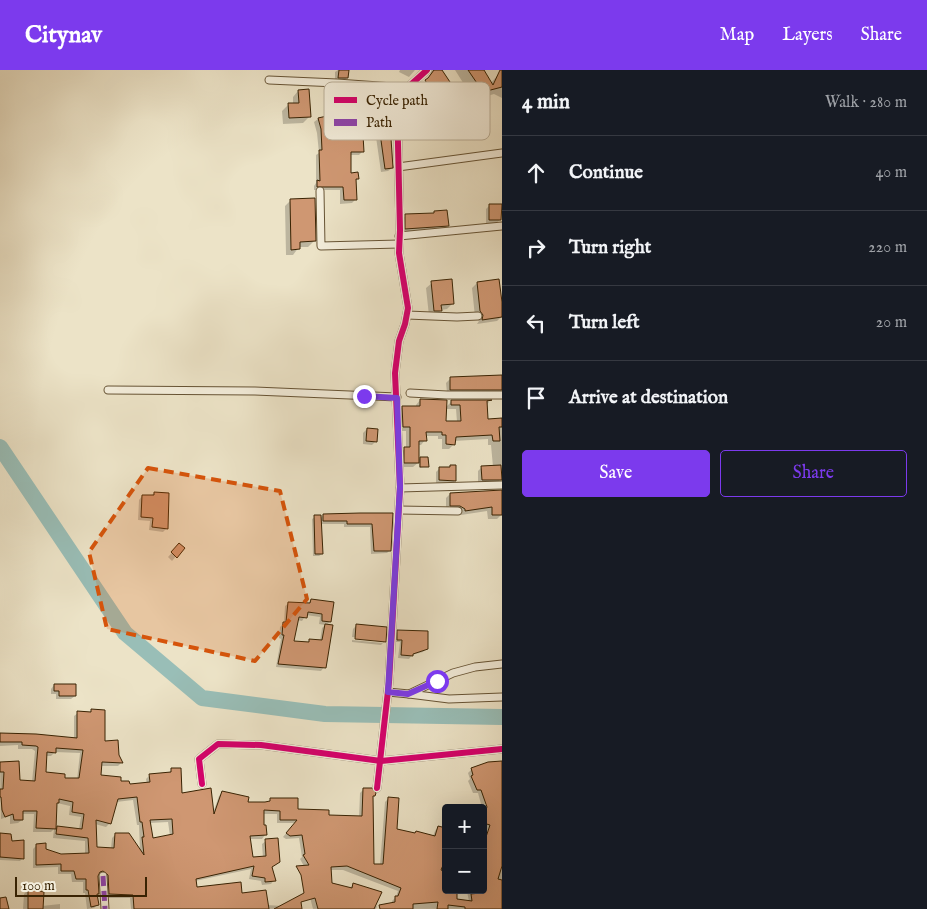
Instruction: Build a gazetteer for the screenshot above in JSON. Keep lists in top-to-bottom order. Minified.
{"legend":["Cycle path","Path"],"scale_bar":"100 m","page":{"header":"Citynav","nav":["Map","Layers","Share"],"heading":["4 min","Walk · 280 m"],"list":[["Continue","40 m"],["Turn right","220 m"],["Turn left","20 m"],"Arrive at destination"],"buttons":["Save","Share"],"map_buttons":["+","−"],"scale":"100 m"}}
